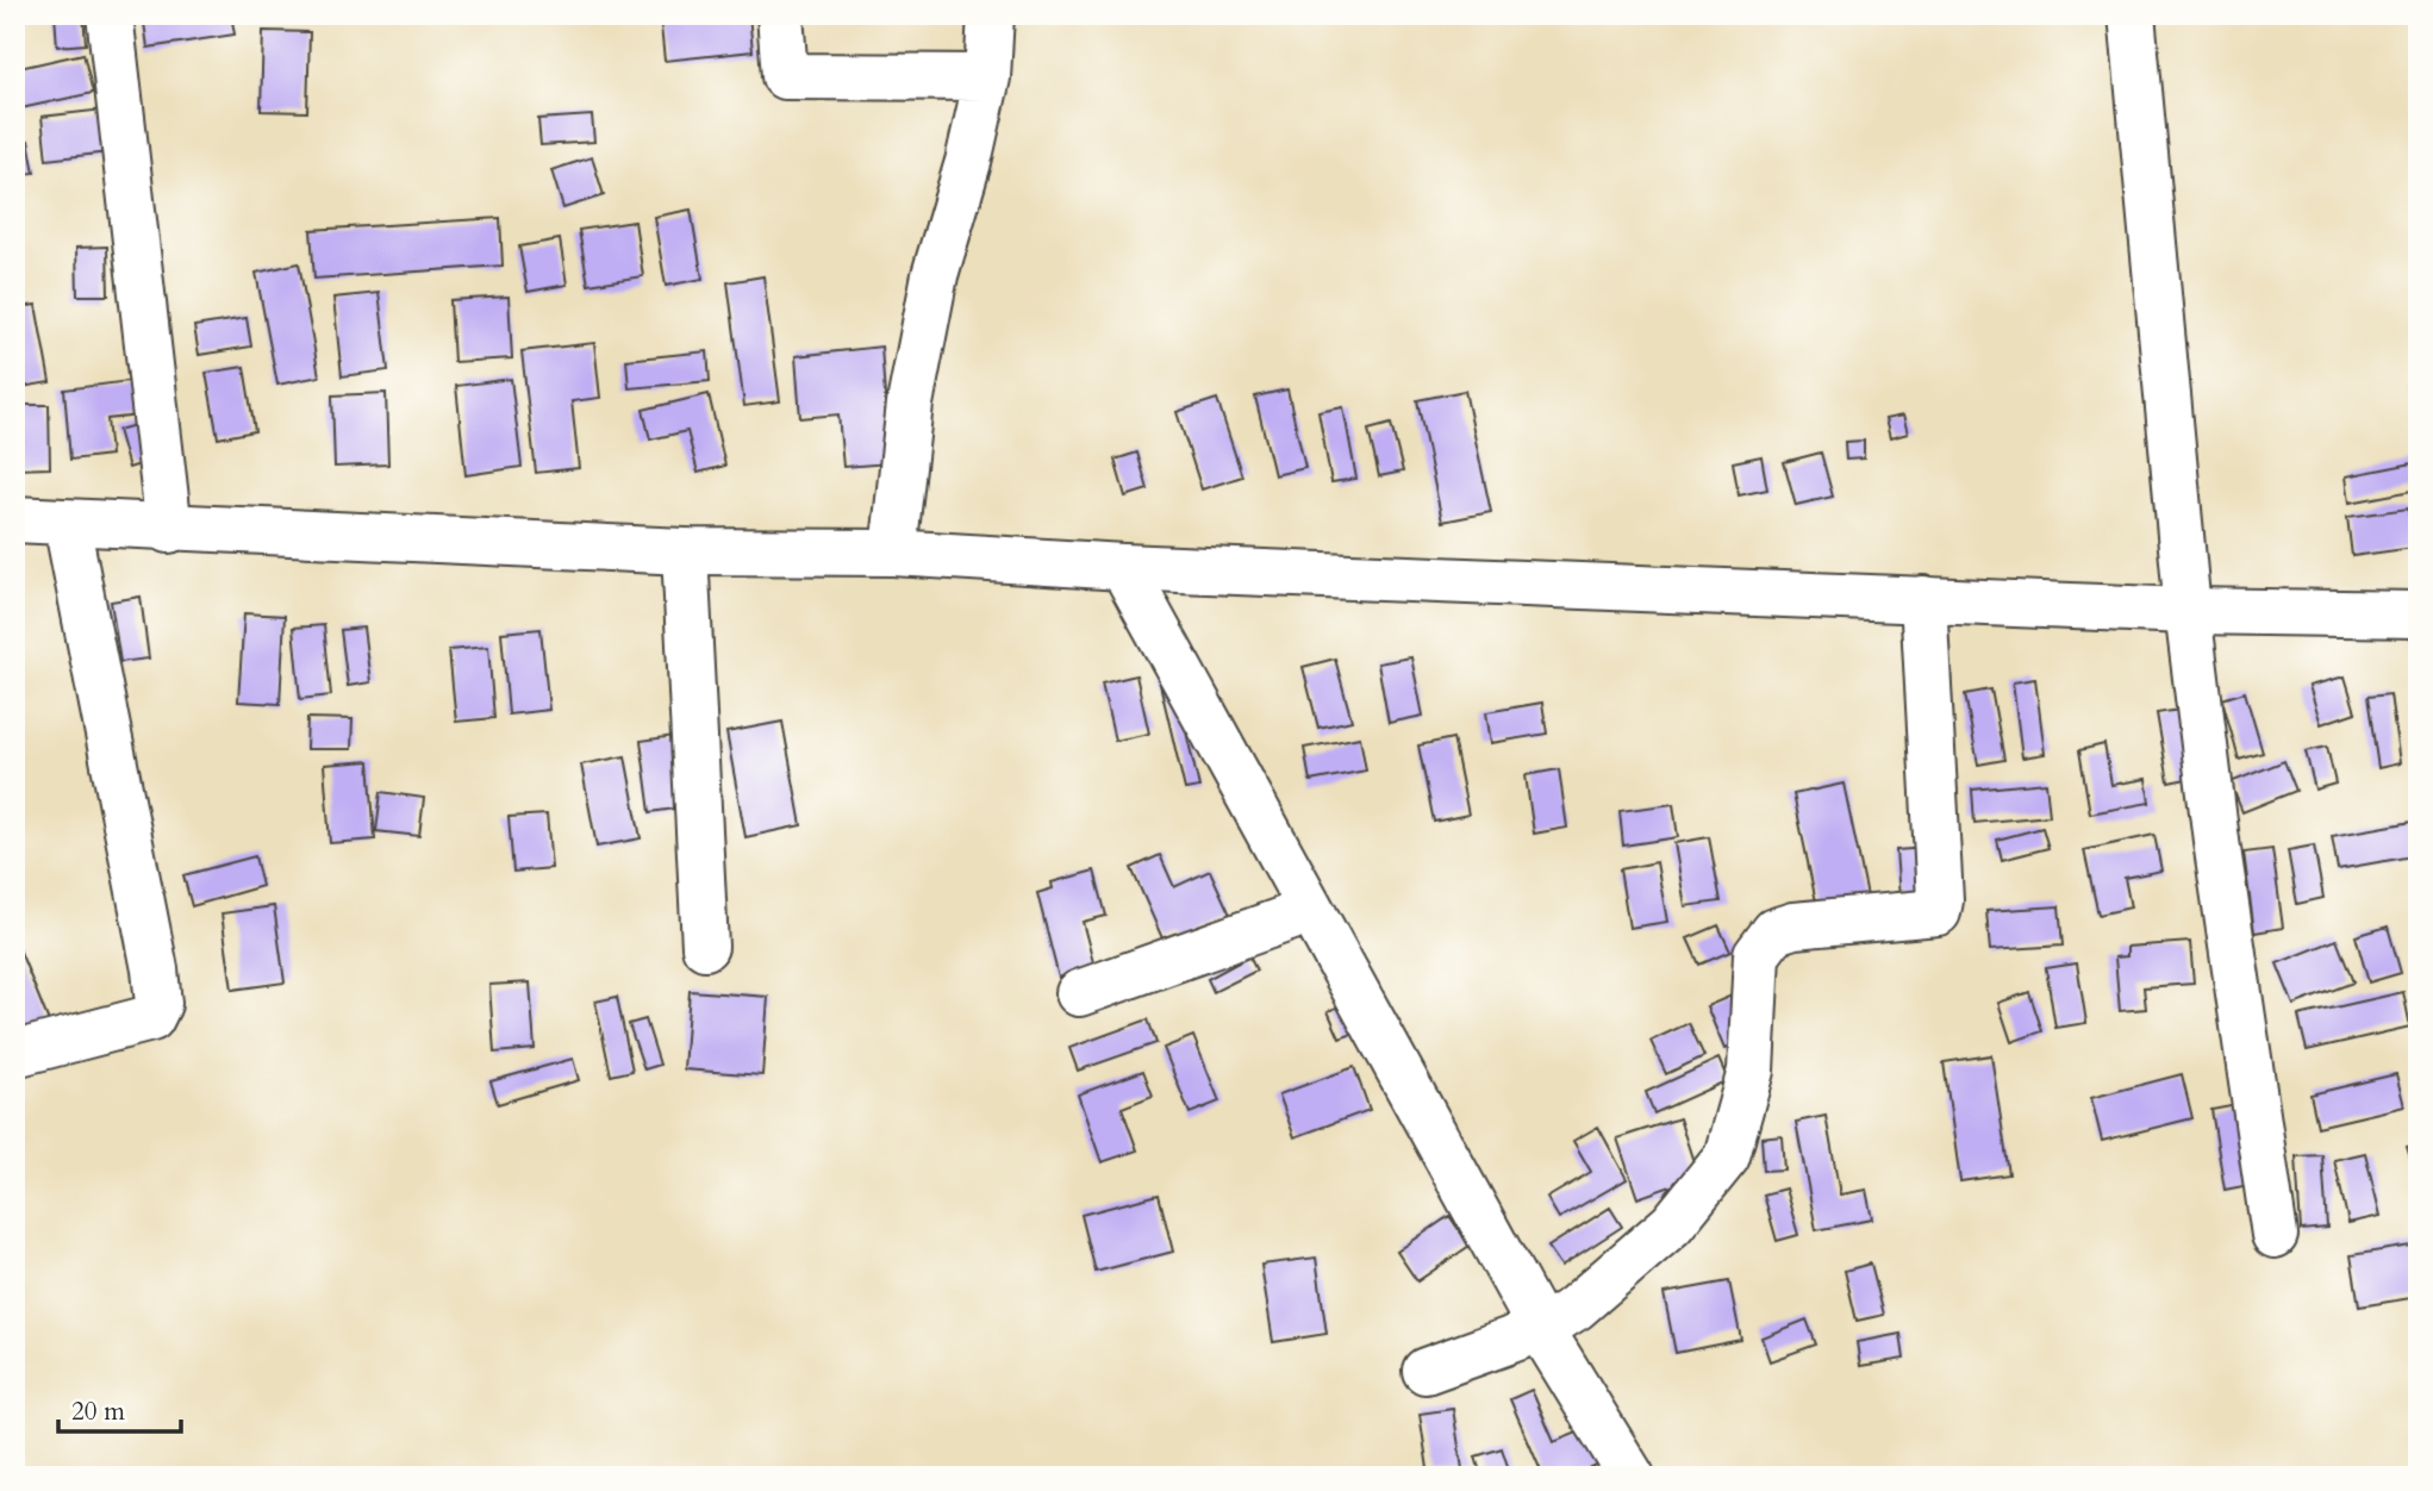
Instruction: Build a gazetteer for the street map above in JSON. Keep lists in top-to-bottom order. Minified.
{"scale_bar":"20 m"}
